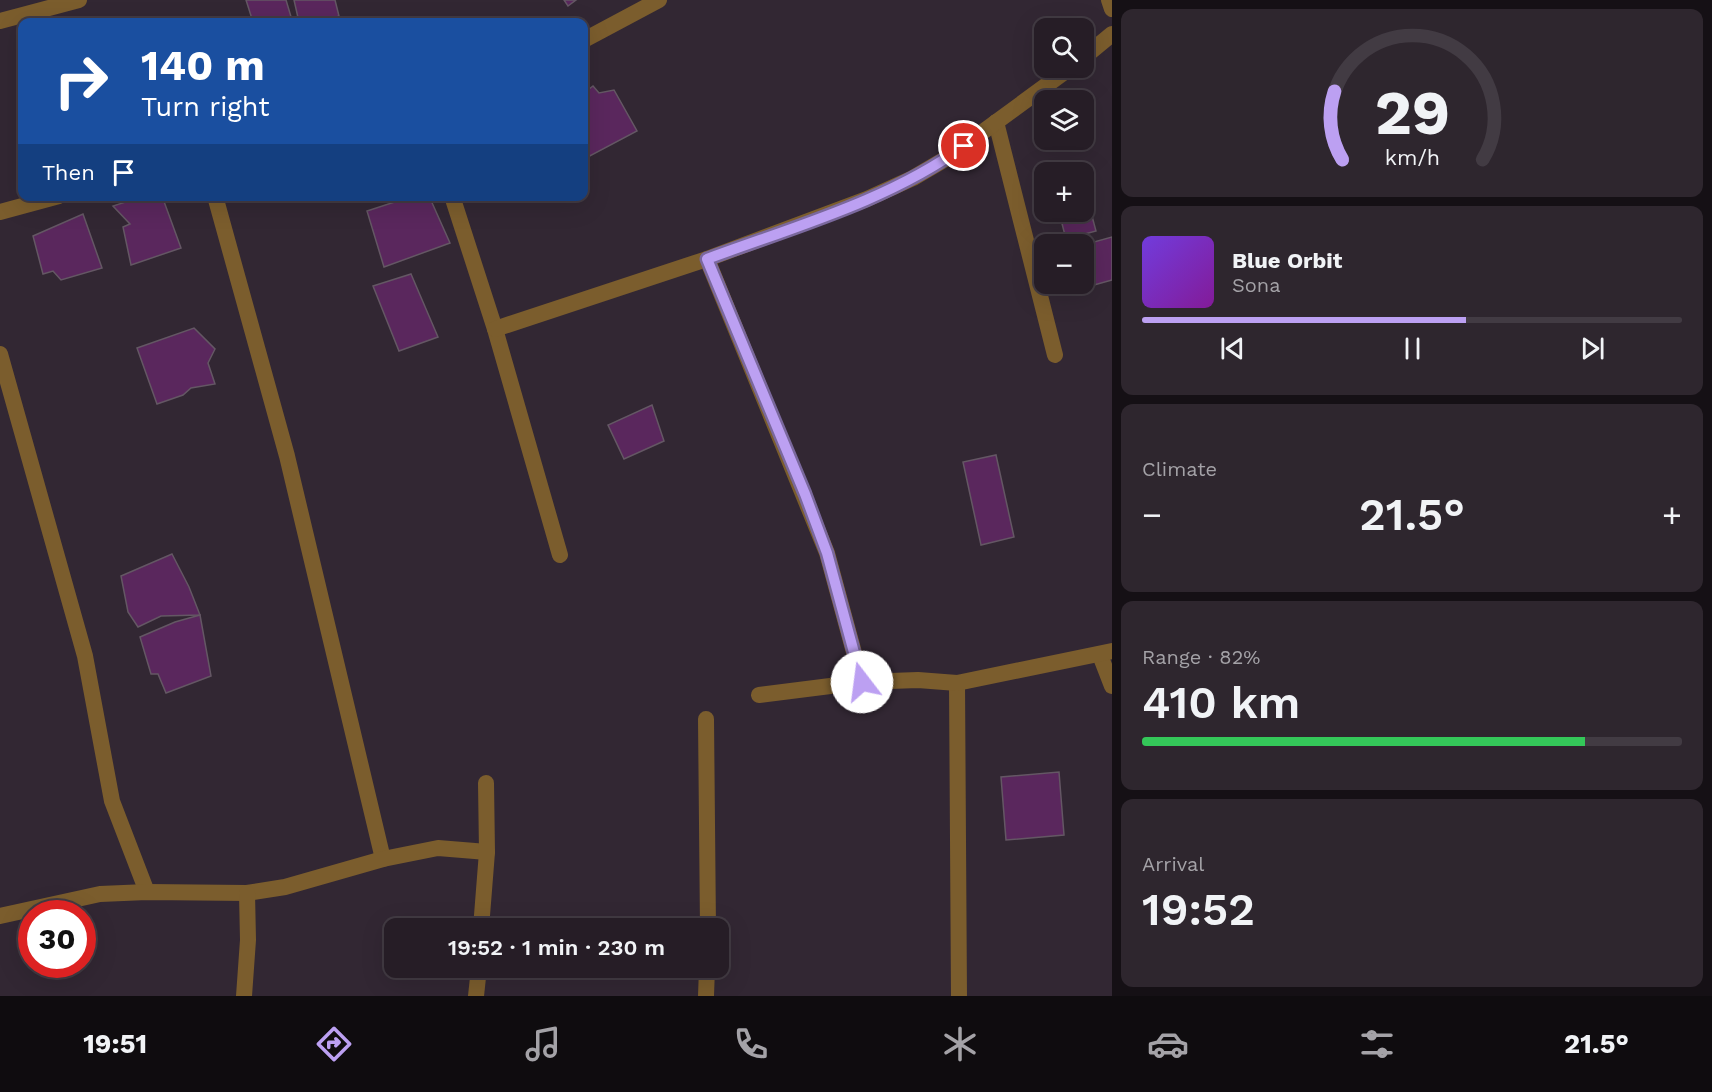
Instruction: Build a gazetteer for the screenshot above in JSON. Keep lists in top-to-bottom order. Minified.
{"page":{"map_buttons":["+","−"],"turn":["140 m","Turn right"],"then":"Then","song":["Blue Orbit","Sona"],"tile":["Climate",["Range · 82%","410 km"],["Arrival","19:52"]],"heat":["−","21.5°","+"],"limit":"30","trip":"19:52 · 1 min · 230 m","tabs":["19:51","21.5°"],"gauge":["29","km/h"]}}
